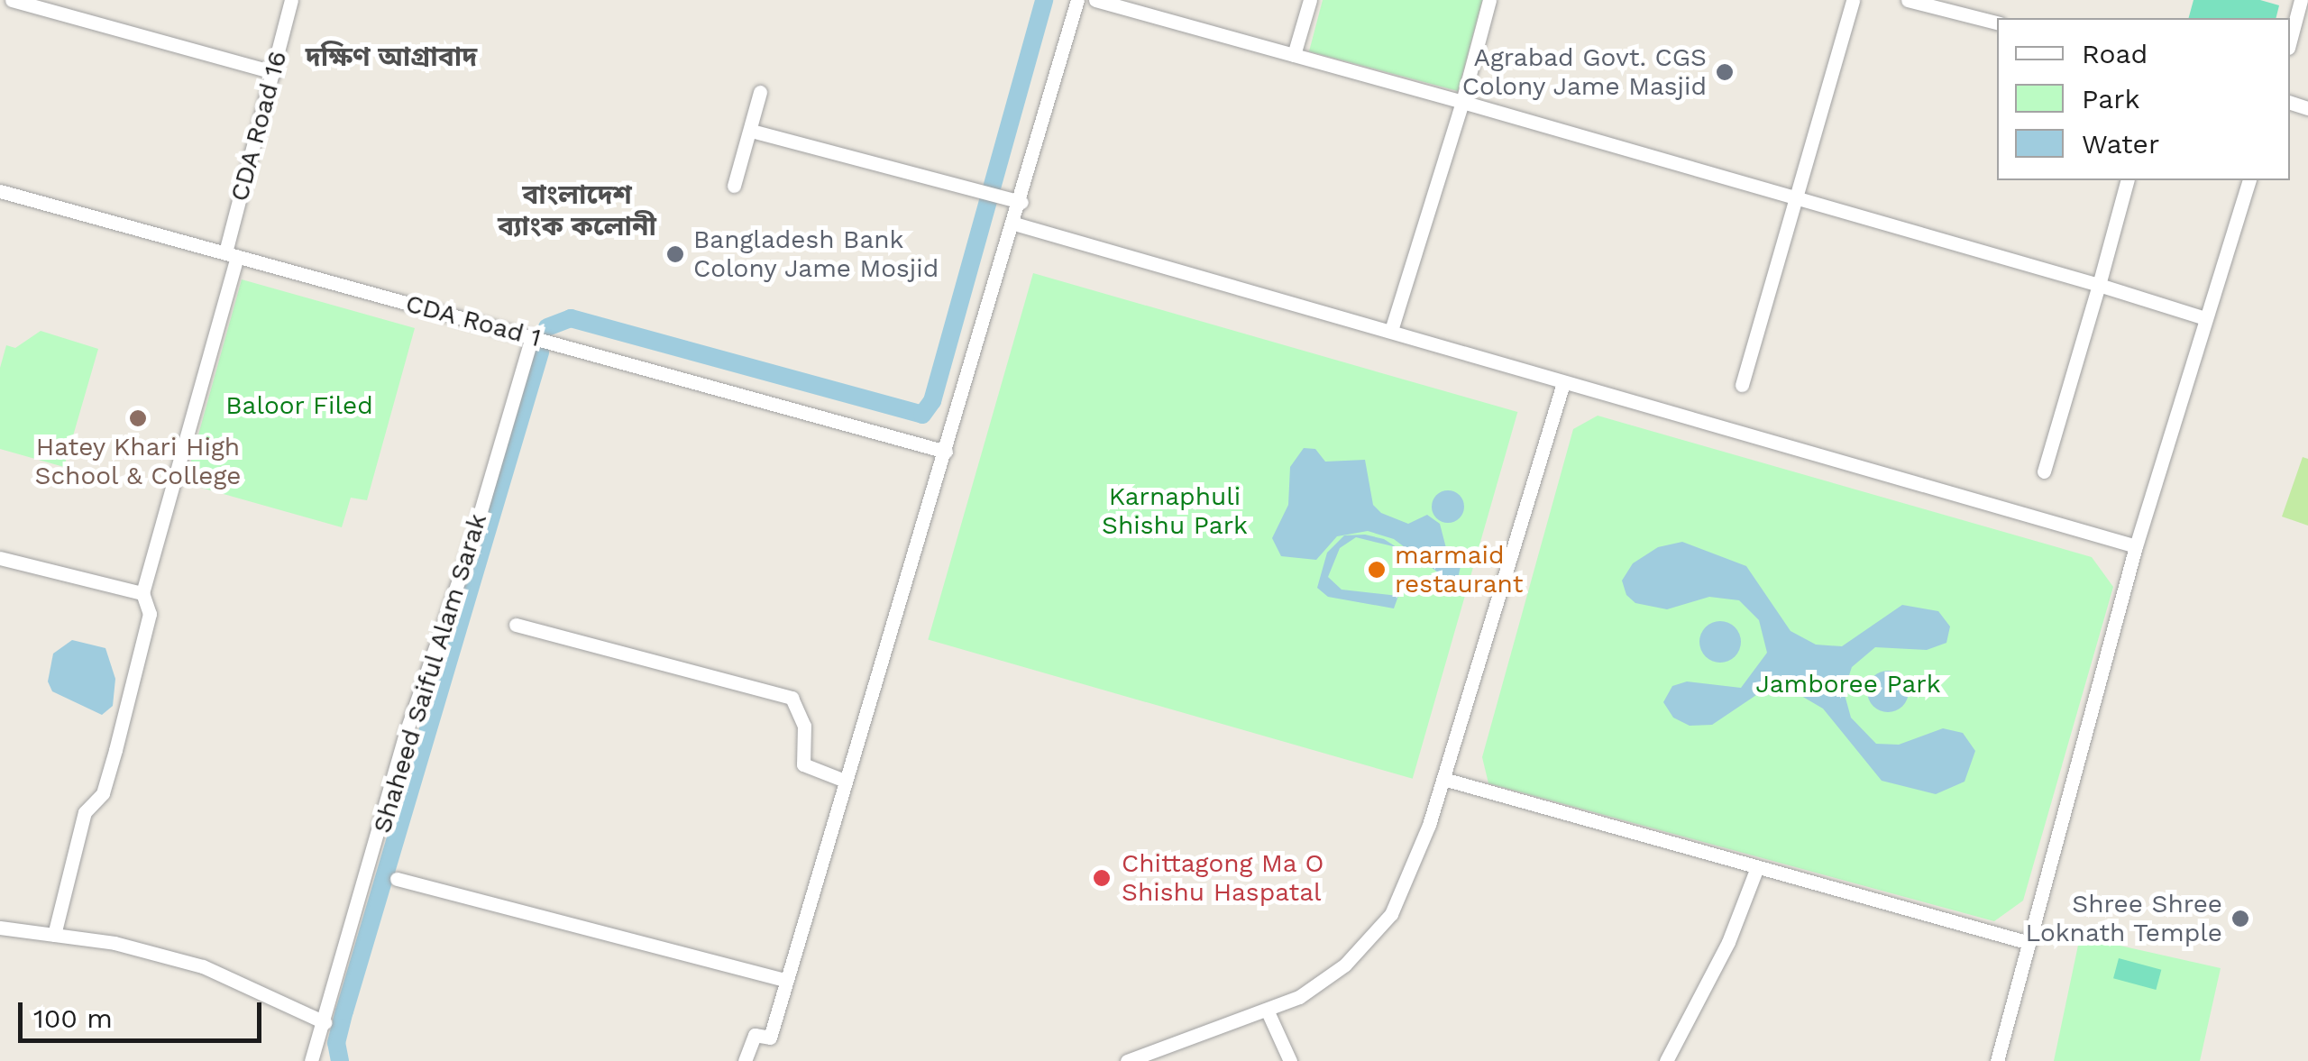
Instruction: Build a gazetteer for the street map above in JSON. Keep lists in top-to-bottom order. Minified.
{"streets":{"street":["CDA Road 16","CDA Road 1","Shaheed Saiful Alam Sarak"]},"crossings":[["CDA Road 16","CDA Road 1"],["CDA Road 1","Shaheed Saiful Alam Sarak"]],"districts":["দক্ষিণ আগ্রাবাদ","বাংলাদেশ ব্যাংক কলোনী"],"parks":["Baloor Filed","Karnaphuli Shishu Park","Jamboree Park"],"places":["Agrabad Govt. CGS Colony Jame Masjid","Bangladesh Bank Colony Jame Mosjid","Hatey Khari High School & College","marmaid restaurant","Chittagong Ma O Shishu Haspatal","Shree Shree Loknath Temple"],"legend":["Road","Park","Water"],"scale_bar":"100 m"}
